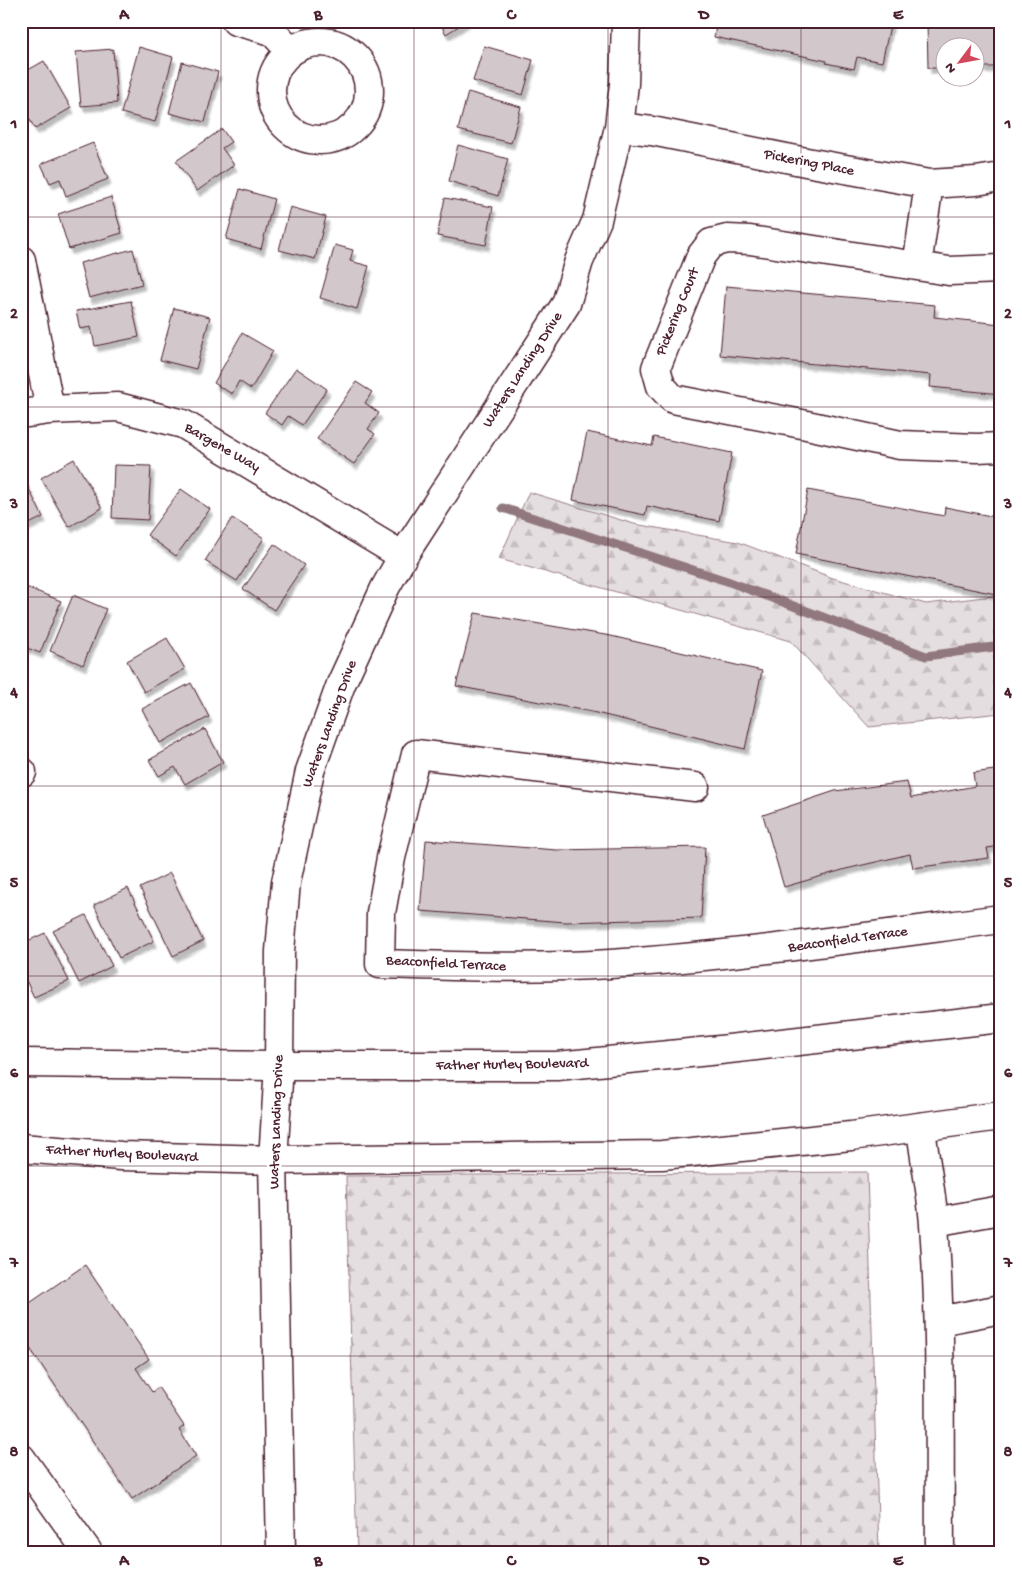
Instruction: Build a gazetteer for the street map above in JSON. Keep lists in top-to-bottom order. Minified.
{"streets":{"street":["Pickering Place","Pickering Court","Waters Landing Drive","Bargene Way","Beaconfield Terrace","Father Hurley Boulevard"]},"crossings":[["Pickering Place","Waters Landing Drive"],["Waters Landing Drive","Bargene Way"],["Waters Landing Drive","Father Hurley Boulevard"]],"north":"bottom left","grid":{"columns":["A","B","C","D","E"],"rows":["1","2","3","4","5","6","7","8"]}}
